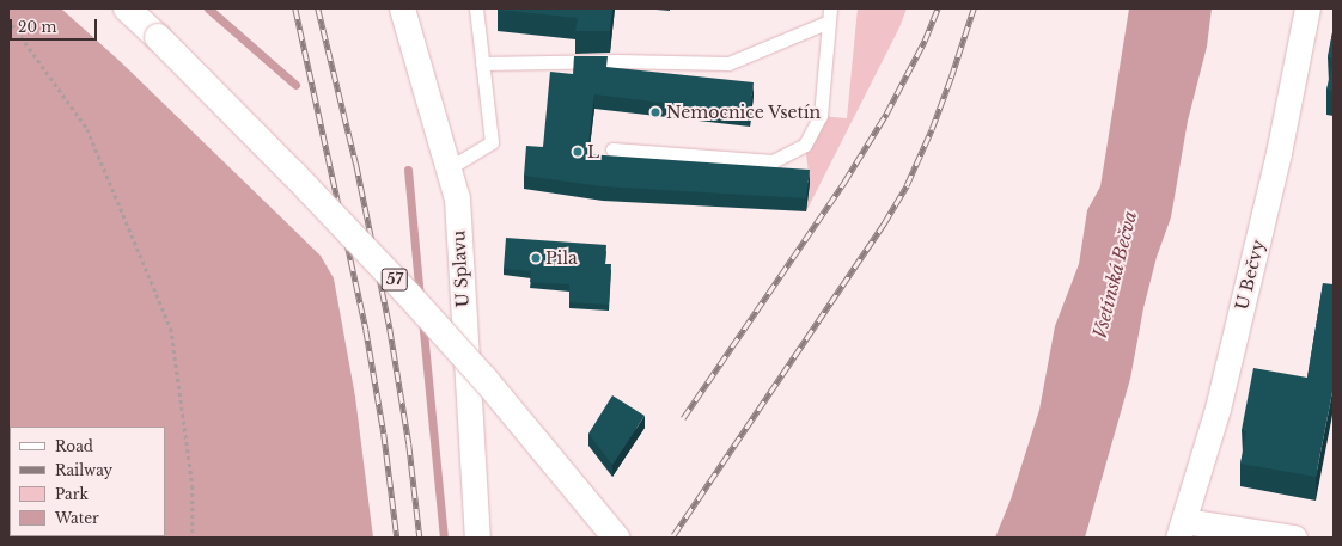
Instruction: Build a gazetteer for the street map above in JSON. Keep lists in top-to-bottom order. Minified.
{"streets":{"main road":["57"],"street":["U Splavu","U Bečvy"]},"water":["Vsetínská Bečva"],"places":["Nemocnice Vsetín","L","Pila"],"legend":["Road","Railway","Park","Water"],"scale_bar":"20 m"}
